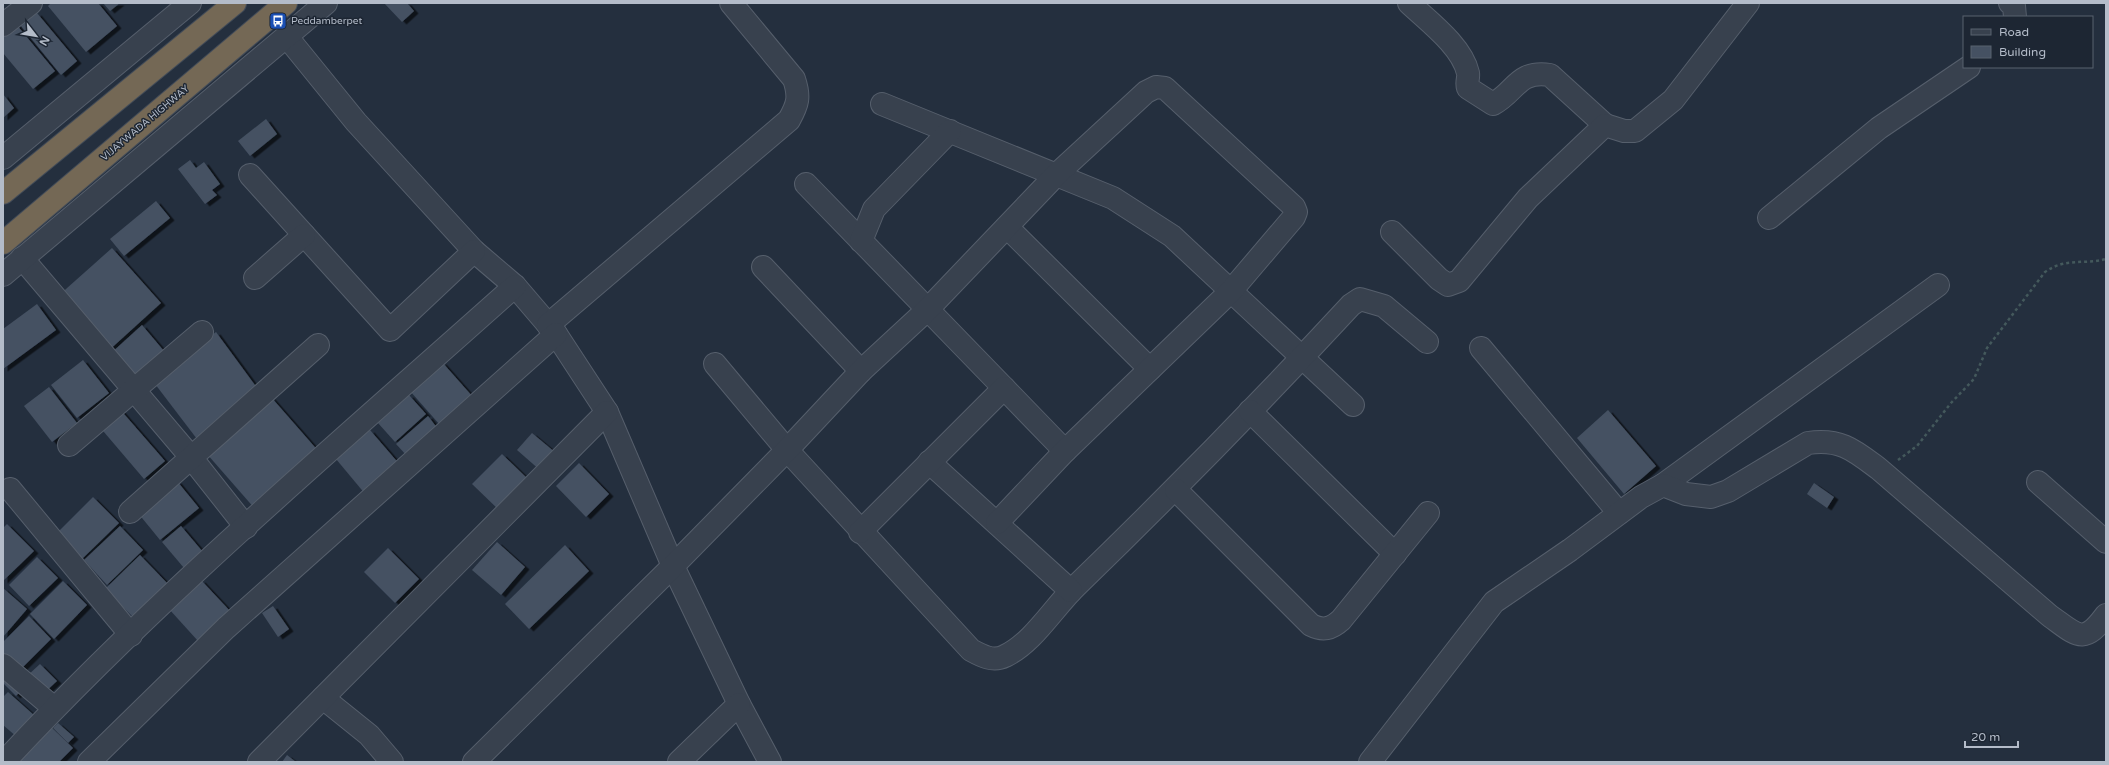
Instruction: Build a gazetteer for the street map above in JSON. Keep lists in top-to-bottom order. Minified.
{"streets":{"highway":["VIJAYWADA HIGHWAY"]},"places":{"bus stop":["Peddamberpet"]},"legend":["Road","Building"],"scale_bar":"20 m","north":"bottom right"}
